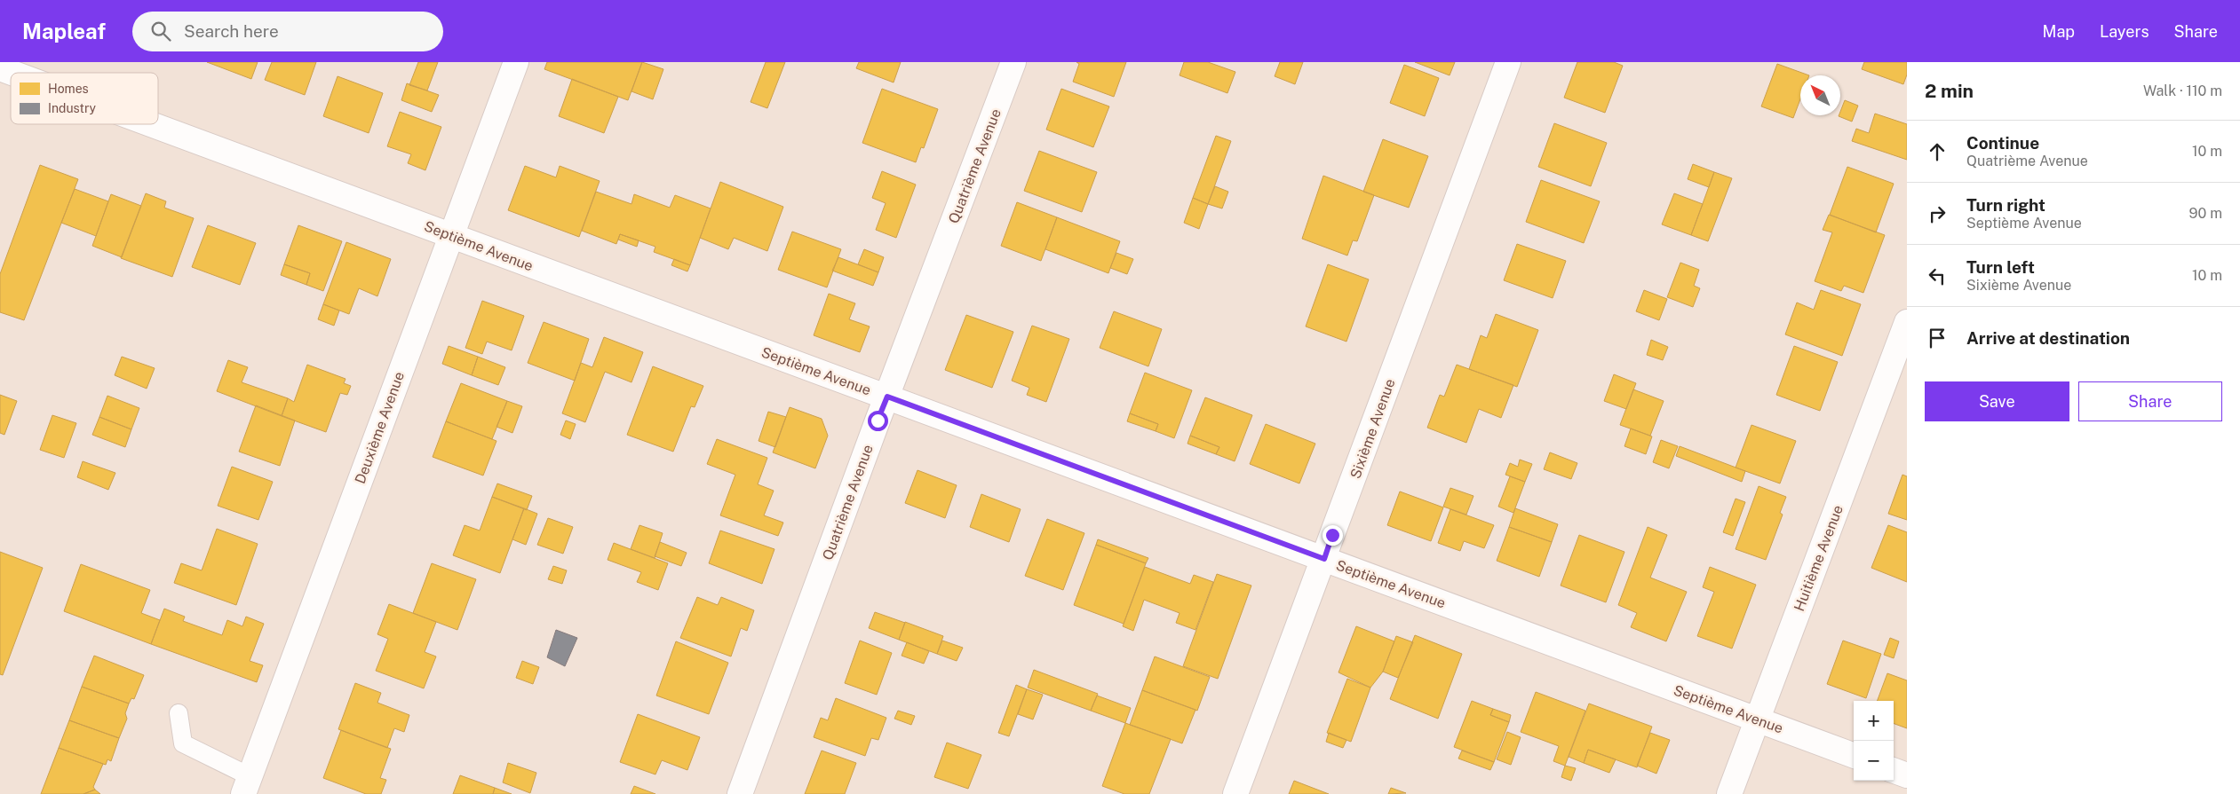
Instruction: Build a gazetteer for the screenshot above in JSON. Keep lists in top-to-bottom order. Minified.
{"streets":{"street":["Quatrième Avenue","Septième Avenue","Deuxième Avenue","Sixième Avenue","Huitième Avenue"]},"crossings":[["Quatrième Avenue","Septième Avenue"],["Septième Avenue","Deuxième Avenue"],["Septième Avenue","Sixième Avenue"],["Septième Avenue","Huitième Avenue"]],"legend":["Homes","Industry"],"north":"top left","page":{"header":"Mapleaf","search":"Search here","nav":["Map","Layers","Share"],"heading":["2 min","Walk · 110 m"],"list":[["Continue","Quatrième Avenue","10 m"],["Turn right","Septième Avenue","90 m"],["Turn left","Sixième Avenue","10 m"],"Arrive at destination"],"buttons":["Save","Share"],"map_buttons":["+","−"]}}
